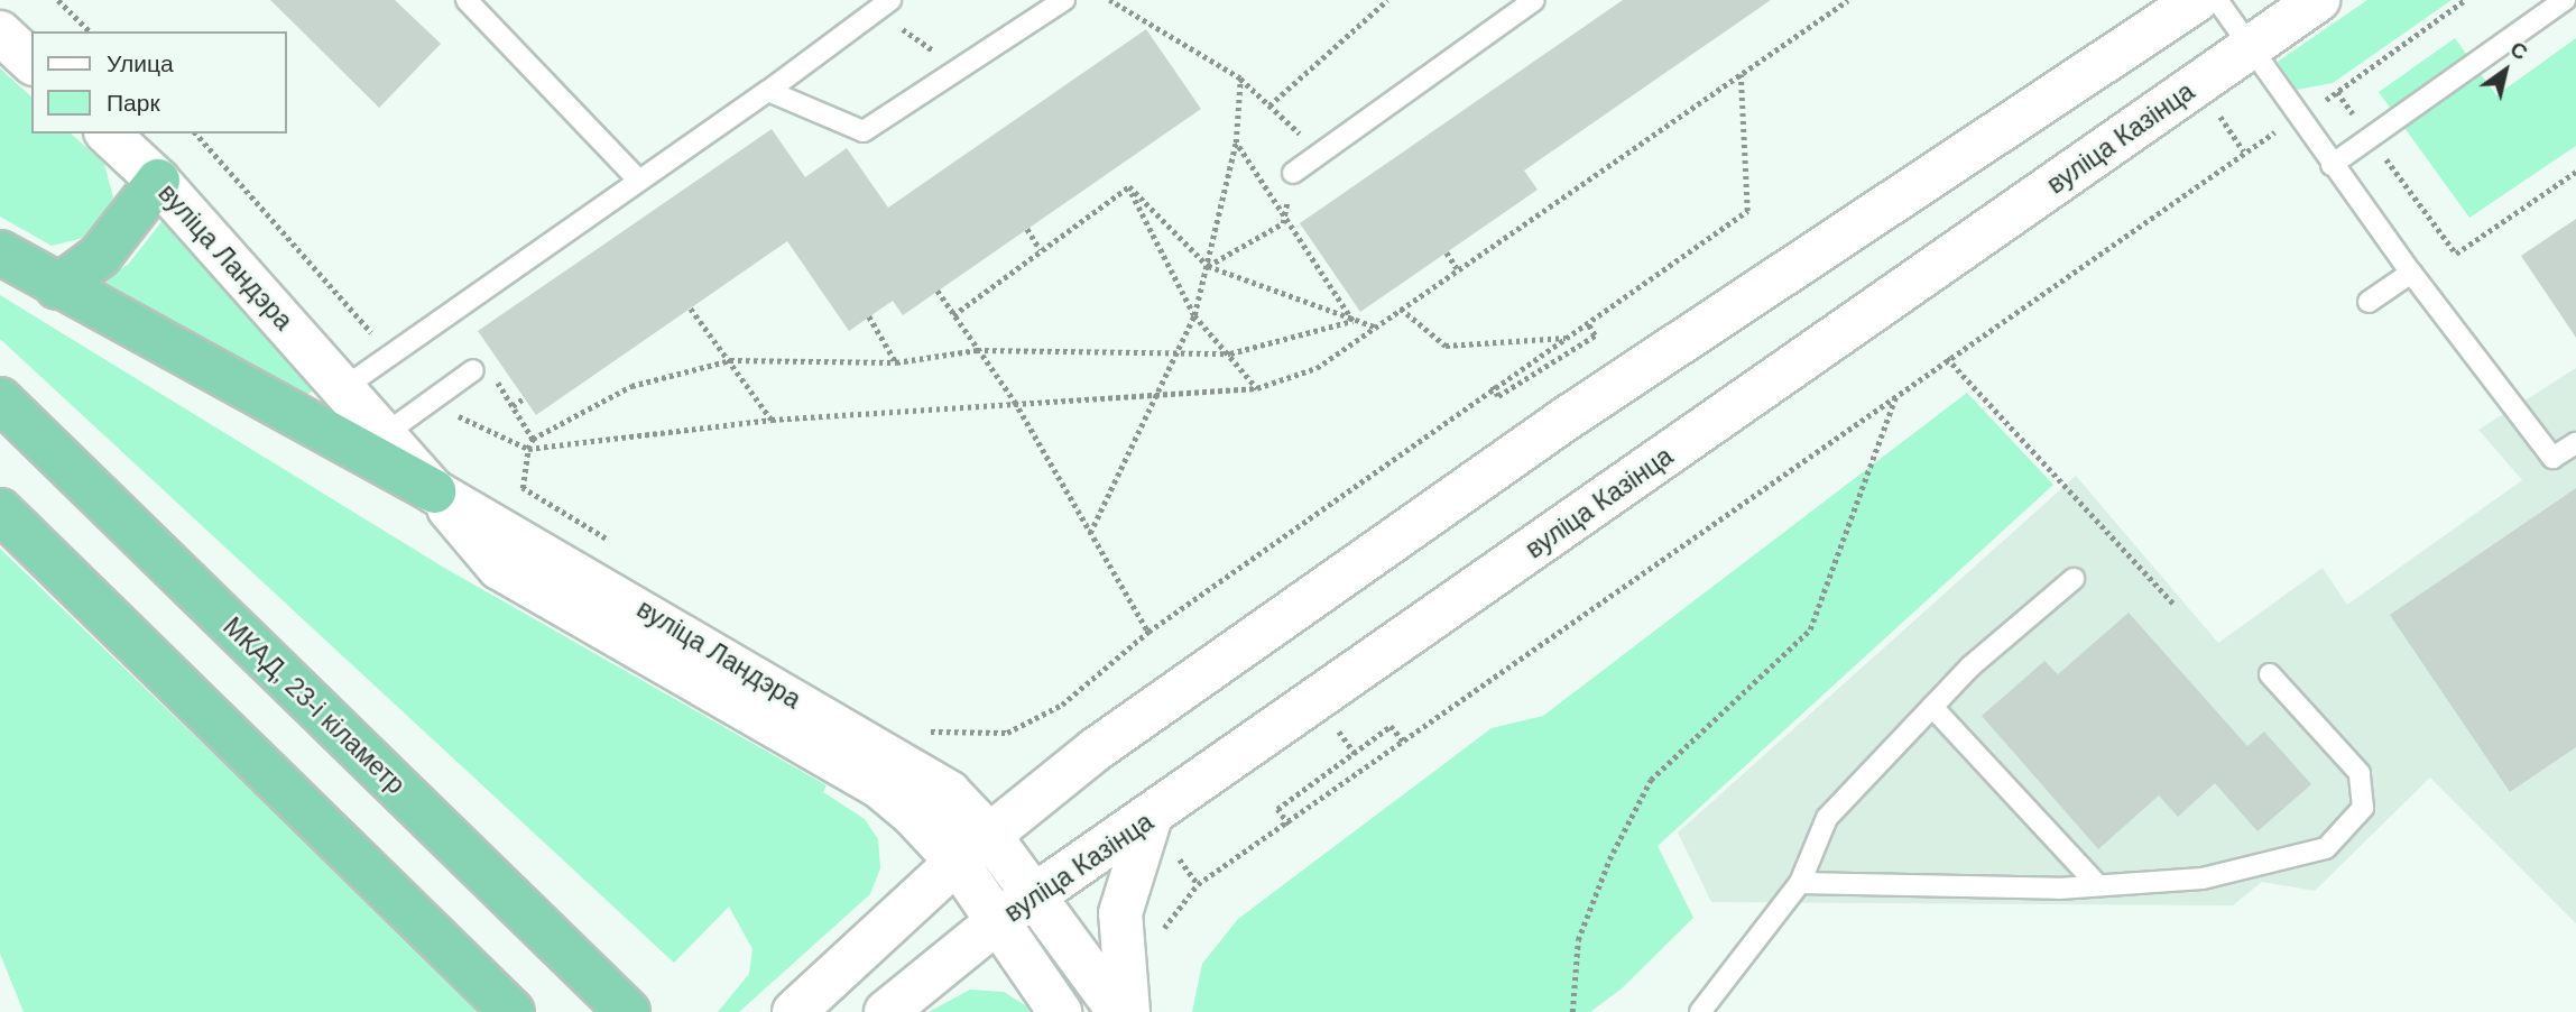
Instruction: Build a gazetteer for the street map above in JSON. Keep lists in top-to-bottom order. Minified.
{"streets":{"highway":["МКАД, 23-і кіламетр"],"main road":["вуліца Казінца","вуліца Ландэра"]},"crossings":[["вуліца Казінца","вуліца Ландэра"]],"legend":["Улица","Парк"],"north":"top right"}
